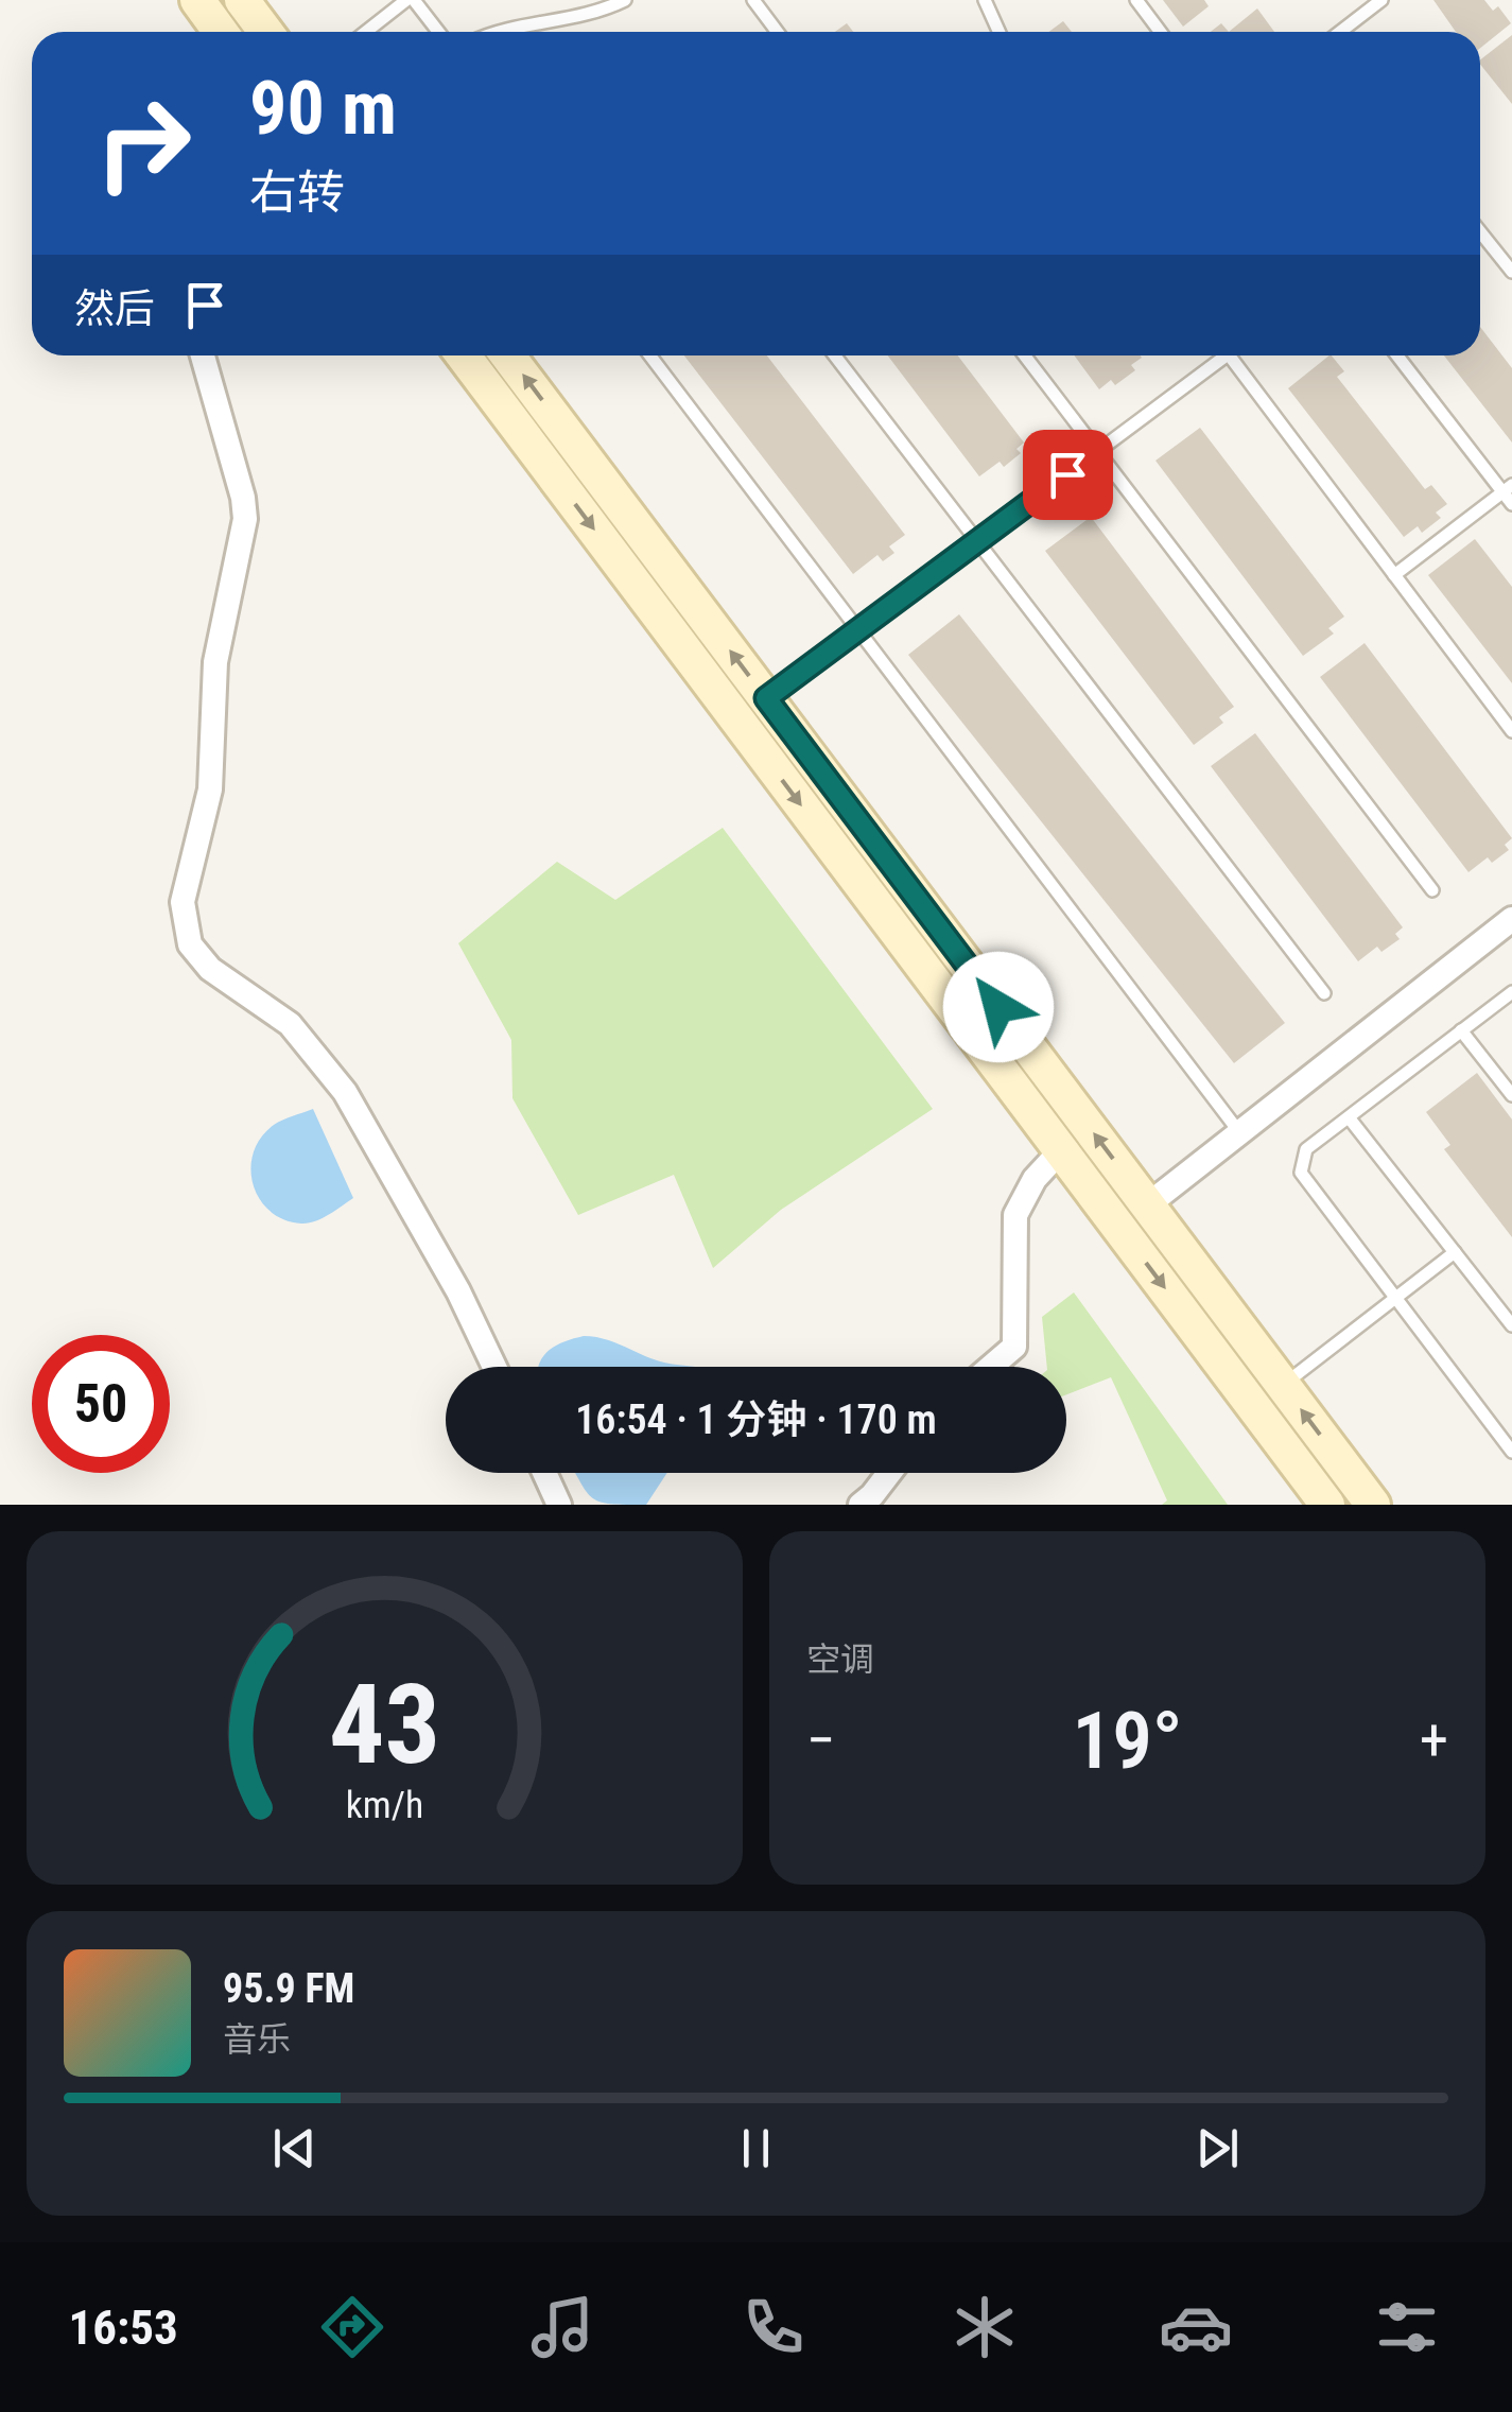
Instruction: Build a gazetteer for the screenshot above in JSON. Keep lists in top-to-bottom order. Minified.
{"page":{"turn":["90 m","右转"],"then":"然后","limit":"50","trip":"16:54 · 1 分钟 · 170 m","tile":"空调","heat":["−","19°","+"],"song":["95.9 FM","音乐"],"tabs":"16:53","gauge":["43","km/h"]}}
